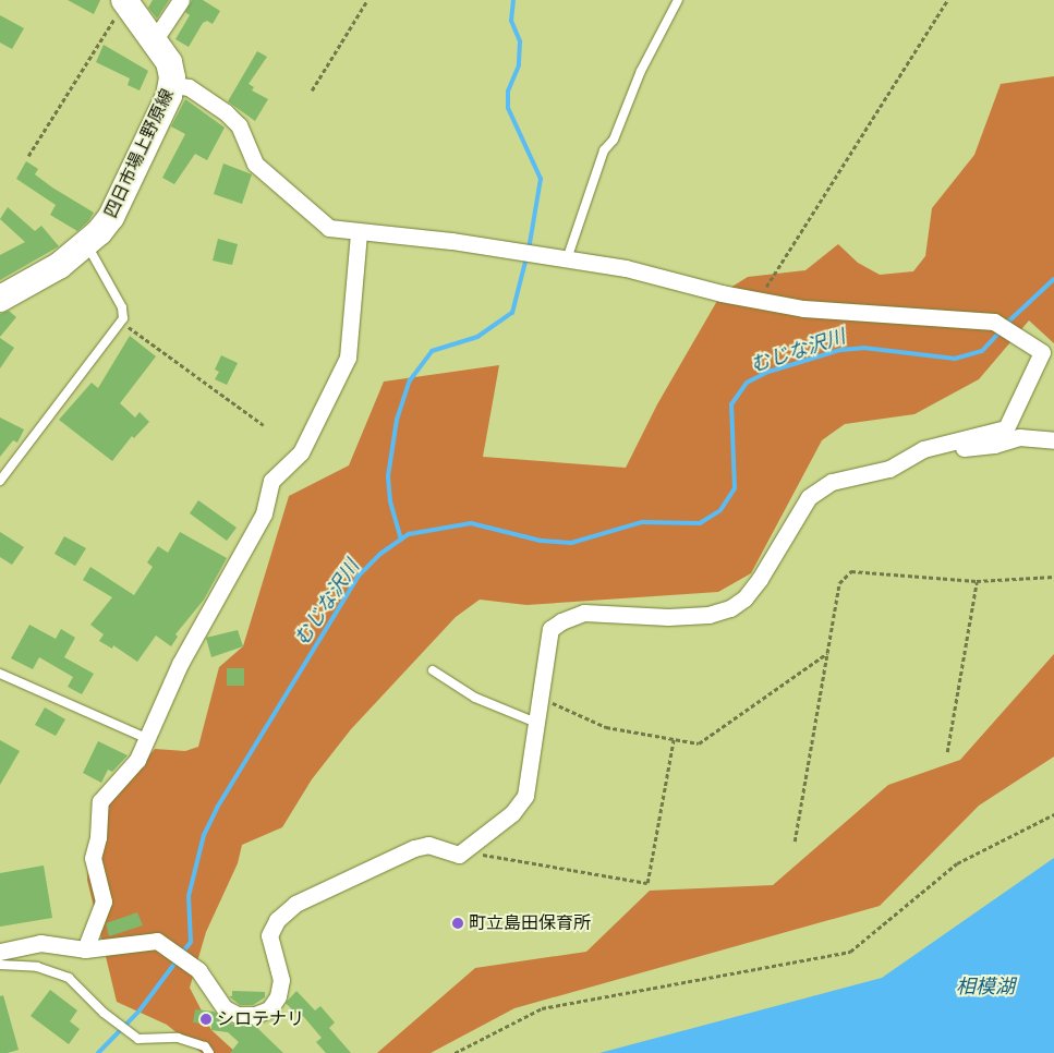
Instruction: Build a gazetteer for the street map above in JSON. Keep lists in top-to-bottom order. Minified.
{"streets":{"main road":["四日市場上野原線"]},"water":["むじな沢川","相模湖"],"places":["町立島田保育所","シロテナリ"]}
